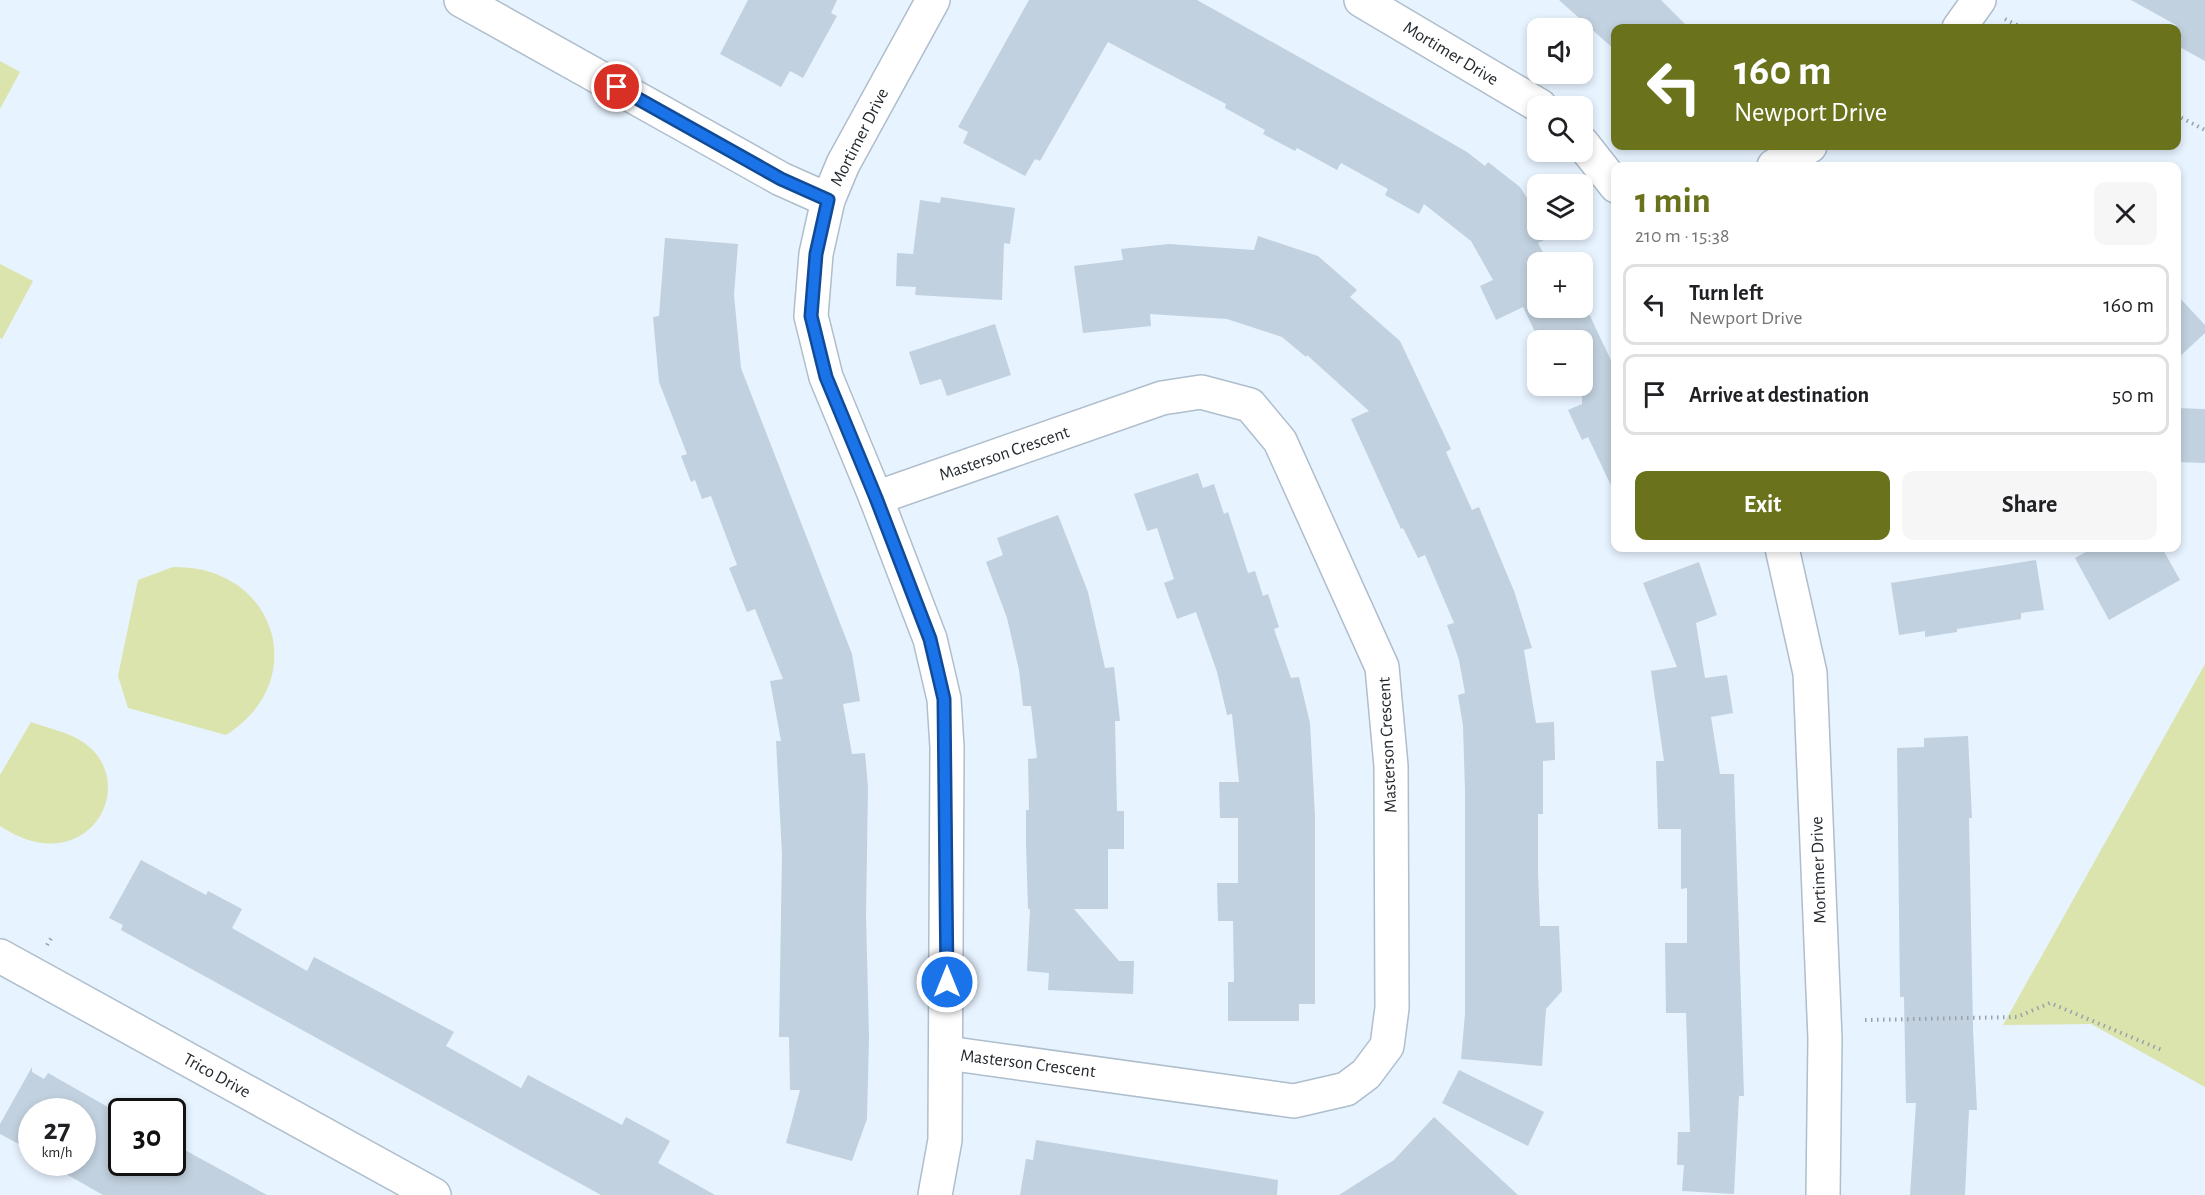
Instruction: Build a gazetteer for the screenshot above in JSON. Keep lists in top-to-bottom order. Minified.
{"streets":{"street":["Mortimer Drive","Masterson Crescent","Trico Drive"]},"crossings":[["Mortimer Drive","Masterson Crescent"]],"page":{"map_buttons":["+","−"],"turn":["160 m","Newport Drive"],"heading":["1 min","210 m · 15:38"],"list":[{"name":"Turn left","note":"Newport Drive","value":"160 m"},{"name":"Arrive at destination","value":"50 m"}],"buttons":["Exit","Share"],"speed":"27 km/h","limit":"30"}}
